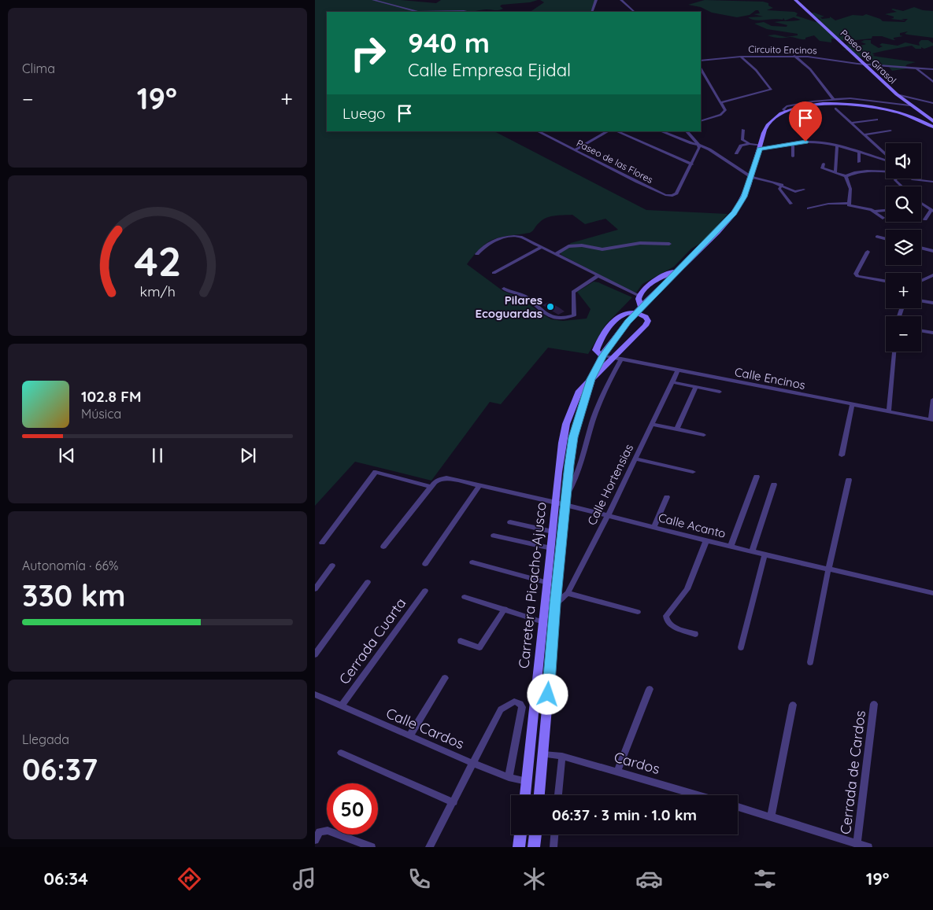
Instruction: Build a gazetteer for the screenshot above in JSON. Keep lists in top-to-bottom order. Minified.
{"streets":{"main road":["Paseo de Girasol","Carretera Picacho-Ajusco"],"street":["Circuito Encinos","Paseo de las Flores","Calle Encinos","Calle Hortensias","Calle Acanto","Cerrada Cuarta","Calle Cardos","Cardos","Cerrada de Cardos"]},"crossings":[["Circuito Encinos","Paseo de Girasol"],["Calle Encinos","Calle Hortensias"],["Calle Encinos","Carretera Picacho-Ajusco"],["Calle Hortensias","Calle Acanto"],["Calle Hortensias","Carretera Picacho-Ajusco"],["Calle Acanto","Carretera Picacho-Ajusco"],["Carretera Picacho-Ajusco","Calle Cardos"],["Carretera Picacho-Ajusco","Cardos"],["Cerrada Cuarta","Calle Cardos"]],"places":["Pilares Ecoguardas"],"page":{"tile":["Clima",["Autonomía · 66%","330 km"],["Llegada","06:37"]],"turn":["940 m","Calle Empresa Ejidal"],"heat":["−","19°","+"],"then":"Luego","map_buttons":["+","−"],"song":["102.8 FM","Música"],"limit":"50","trip":"06:37 · 3 min · 1.0 km","tabs":["06:34","19°"],"gauge":["42","km/h"]}}
